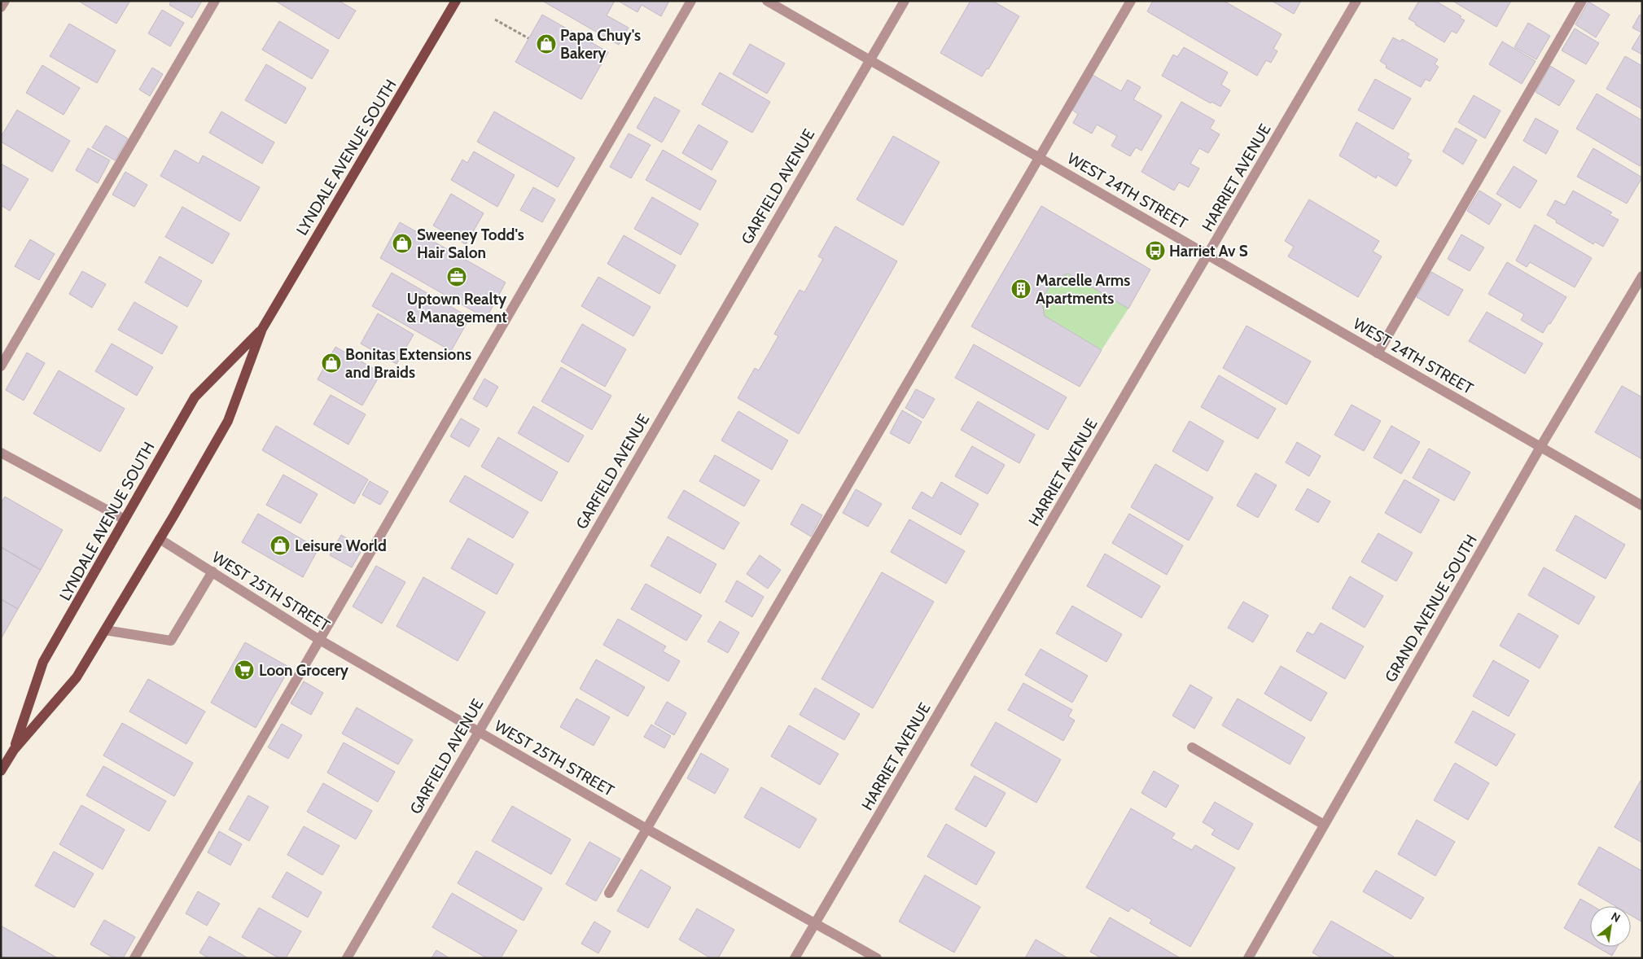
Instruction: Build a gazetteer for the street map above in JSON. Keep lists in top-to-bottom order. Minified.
{"streets":{"main road":["LYNDALE AVENUE SOUTH"],"street":["HARRIET AVENUE","GARFIELD AVENUE","WEST 24TH STREET","WEST 25TH STREET","GRAND AVENUE SOUTH"]},"crossings":[["LYNDALE AVENUE SOUTH","WEST 25TH STREET"],["HARRIET AVENUE","WEST 24TH STREET"],["HARRIET AVENUE","WEST 25TH STREET"],["GARFIELD AVENUE","WEST 24TH STREET"],["GARFIELD AVENUE","WEST 25TH STREET"],["WEST 24TH STREET","GRAND AVENUE SOUTH"]],"places":{"shop":["Papa Chuy's Bakery","Sweeney Todd's Hair Salon","Bonitas Extensions and Braids","Leisure World"],"bus stop":["Harriet Av S"],"office":["Uptown Realty & Management"],"building":["Marcelle Arms Apartments"],"supermarket":["Loon Grocery"]},"north":"top right"}
